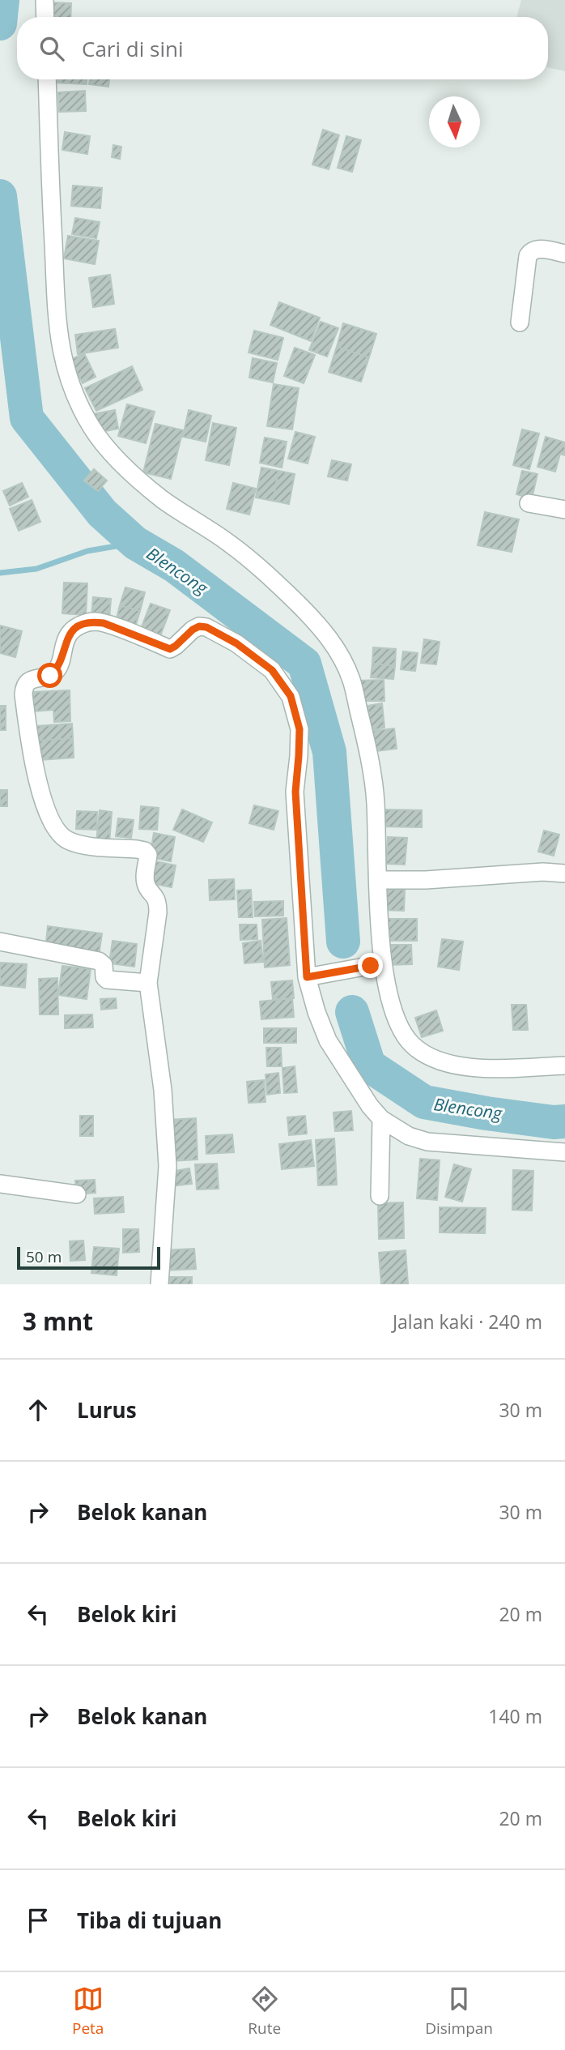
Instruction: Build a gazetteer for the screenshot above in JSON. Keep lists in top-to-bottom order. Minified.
{"water":["Blencong"],"scale_bar":"50 m","north":"bottom","page":{"search":"Cari di sini","scale":"50 m","heading":["3 mnt","Jalan kaki · 240 m"],"list":[["Lurus","30 m"],["Belok kanan","30 m"],["Belok kiri","20 m"],["Belok kanan","140 m"],["Belok kiri","20 m"],"Tiba di tujuan"],"nav":["Peta","Rute","Disimpan"]}}
